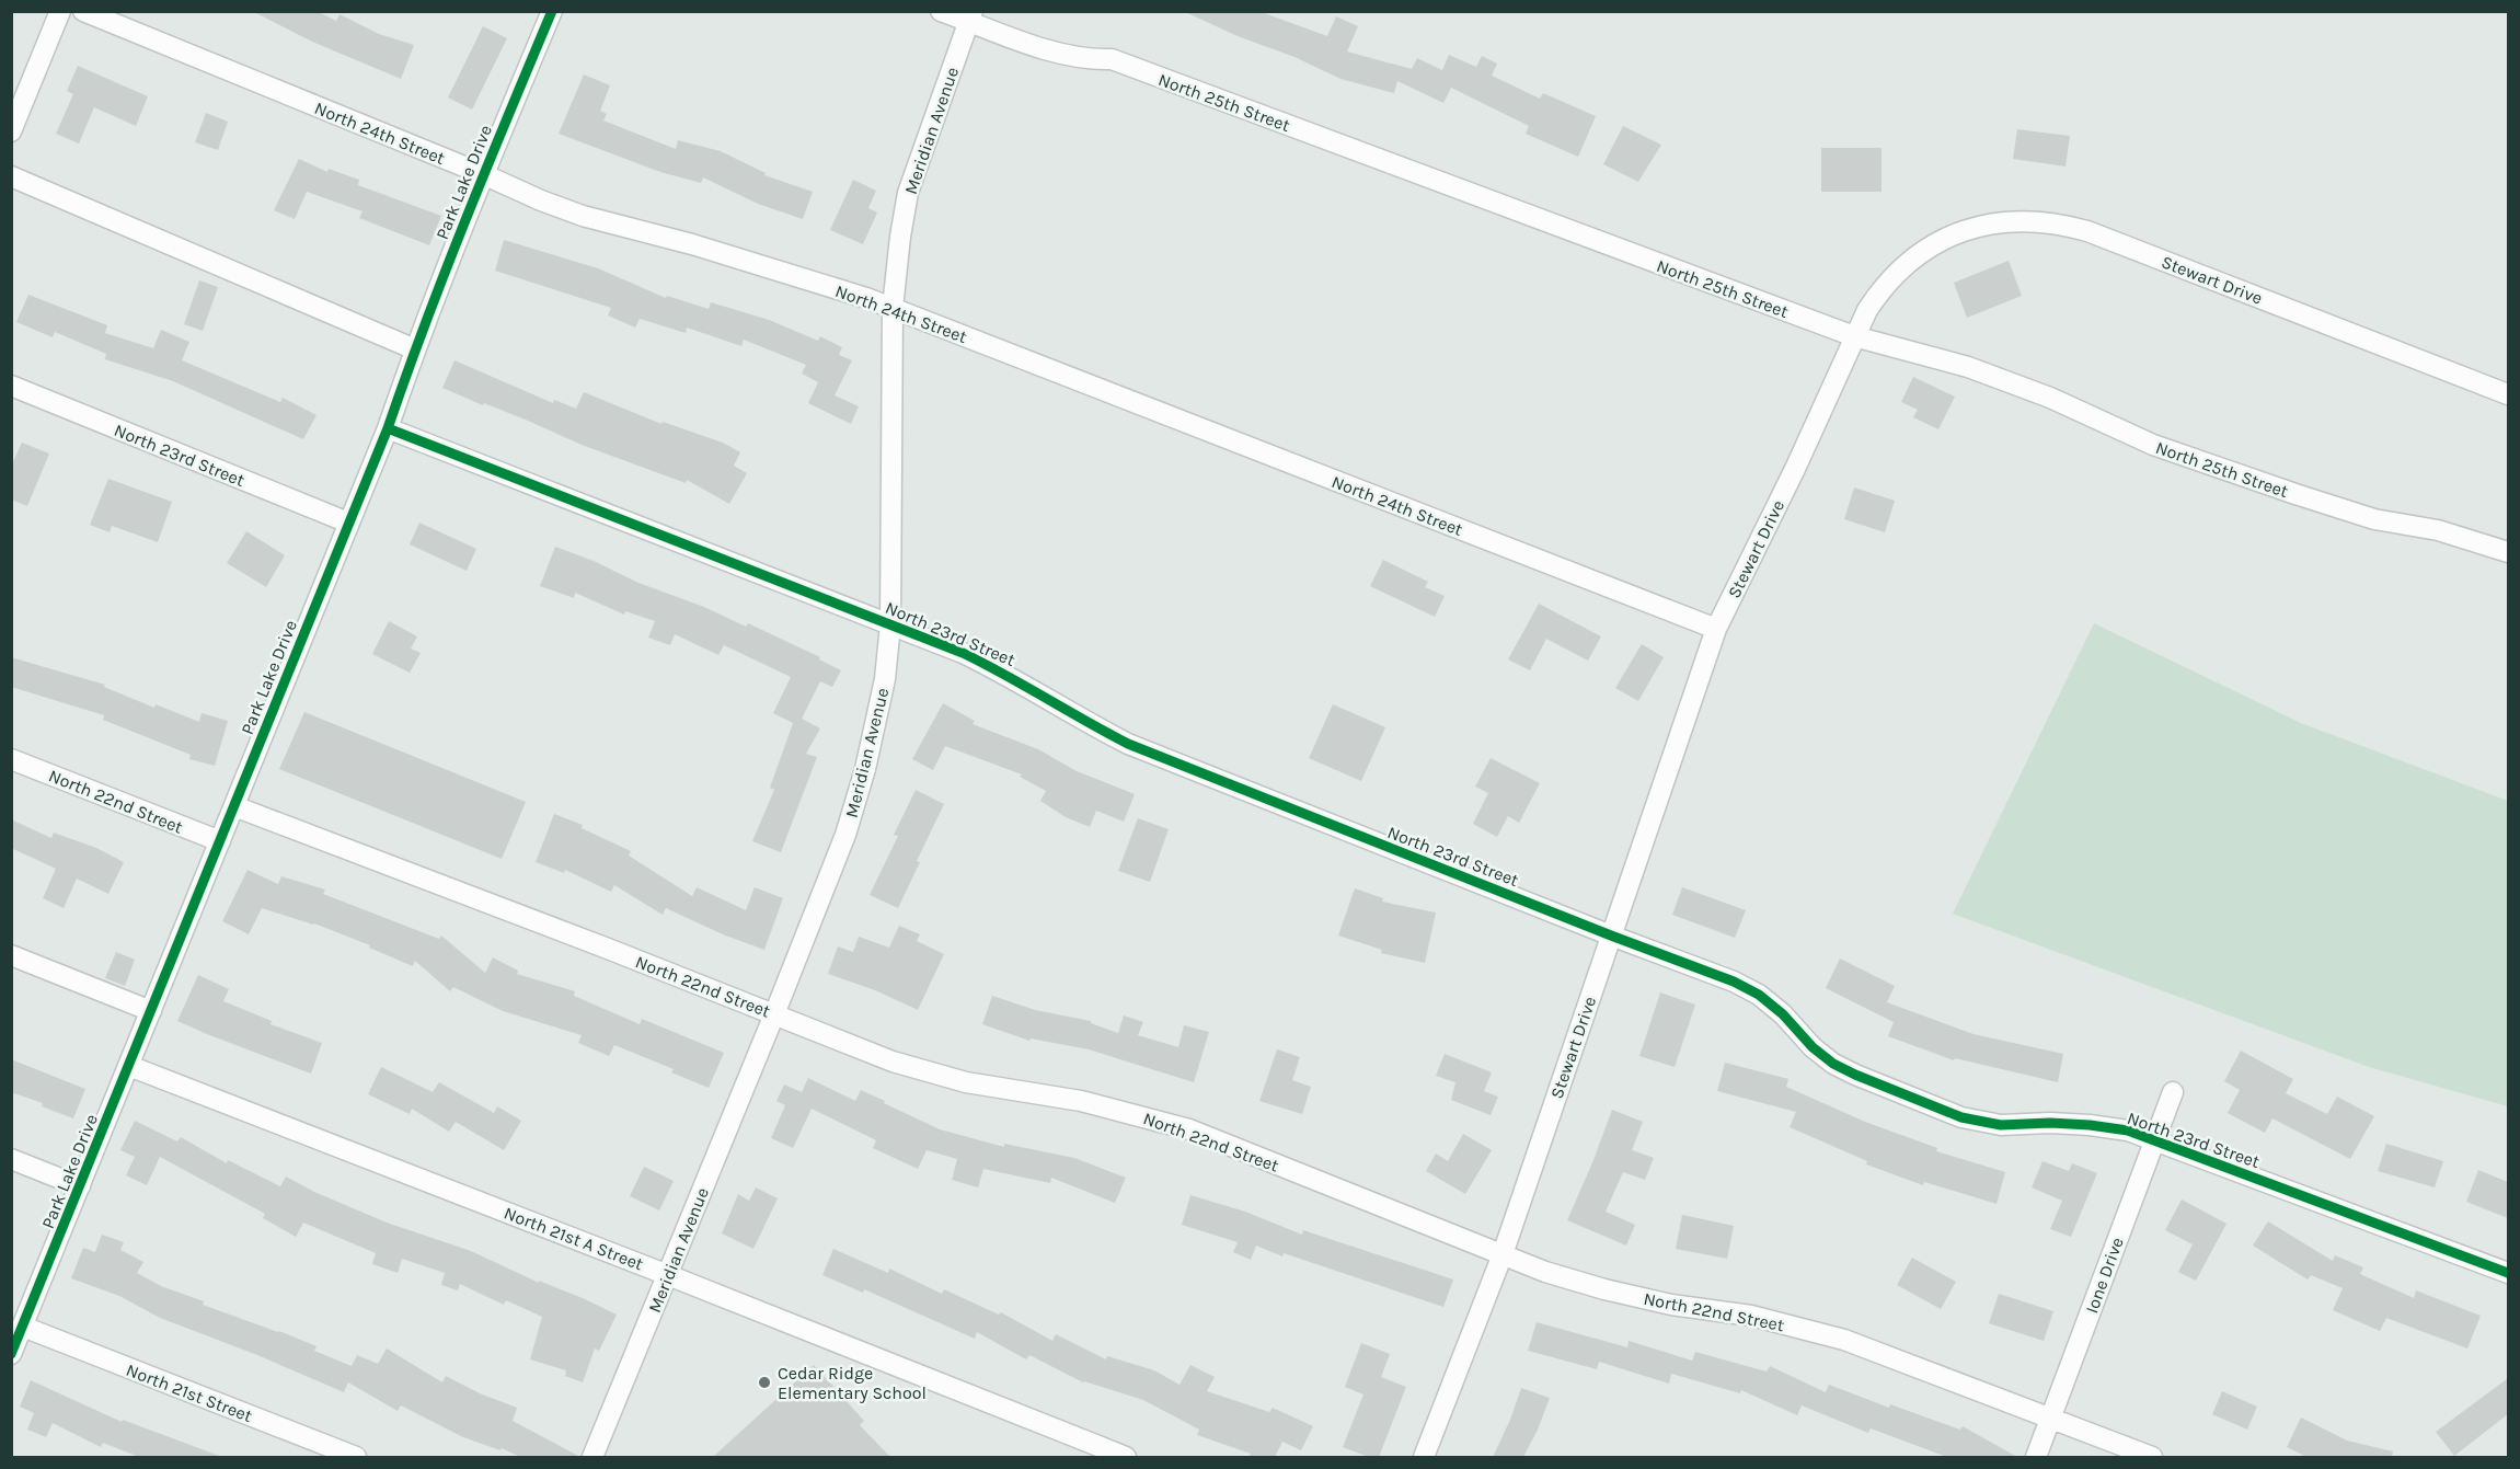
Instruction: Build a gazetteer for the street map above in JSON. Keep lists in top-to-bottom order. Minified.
{"streets":{"street":["North 25th Street","Meridian Avenue","North 24th Street","Park Lake Drive","Stewart Drive","North 23rd Street","North 22nd Street","North 21st A Street","Ione Drive","North 21st Street"]},"crossings":[["North 25th Street","Meridian Avenue"],["North 25th Street","Stewart Drive"],["Meridian Avenue","North 24th Street"],["Meridian Avenue","North 23rd Street"],["Meridian Avenue","North 22nd Street"],["Meridian Avenue","North 21st A Street"],["North 24th Street","Park Lake Drive"],["North 24th Street","Stewart Drive"],["Park Lake Drive","North 23rd Street"],["Park Lake Drive","North 22nd Street"],["Park Lake Drive","North 21st A Street"],["Park Lake Drive","North 21st Street"],["Stewart Drive","North 23rd Street"],["Stewart Drive","North 22nd Street"],["North 23rd Street","Ione Drive"],["North 22nd Street","Ione Drive"]],"places":["Cedar Ridge Elementary School"]}
